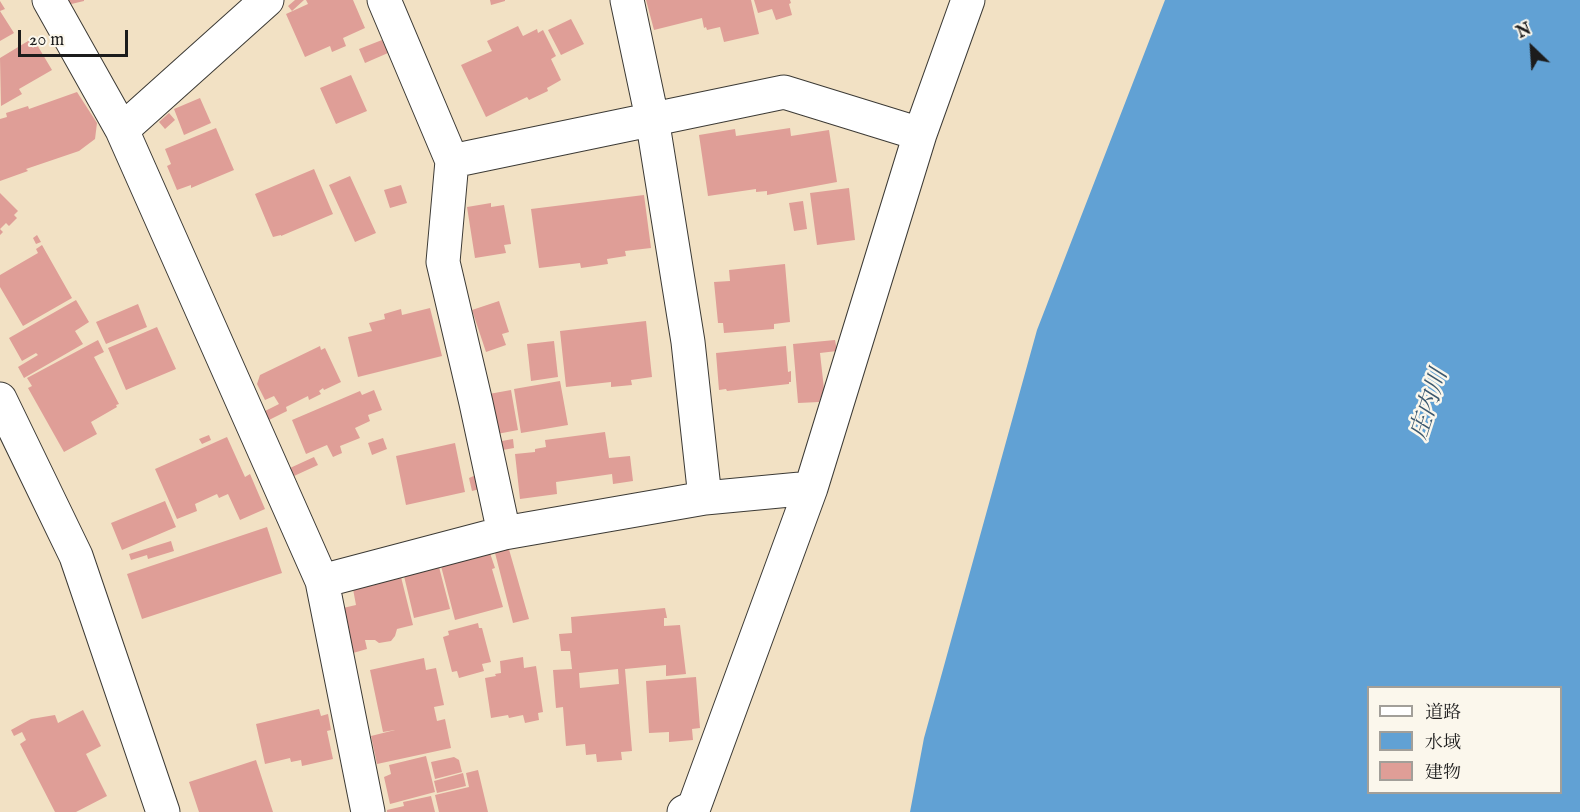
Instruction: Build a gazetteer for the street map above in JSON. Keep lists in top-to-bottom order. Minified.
{"water":["庄内川"],"legend":["道路","水域","建物"],"scale_bar":"20 m","north":"top left"}
